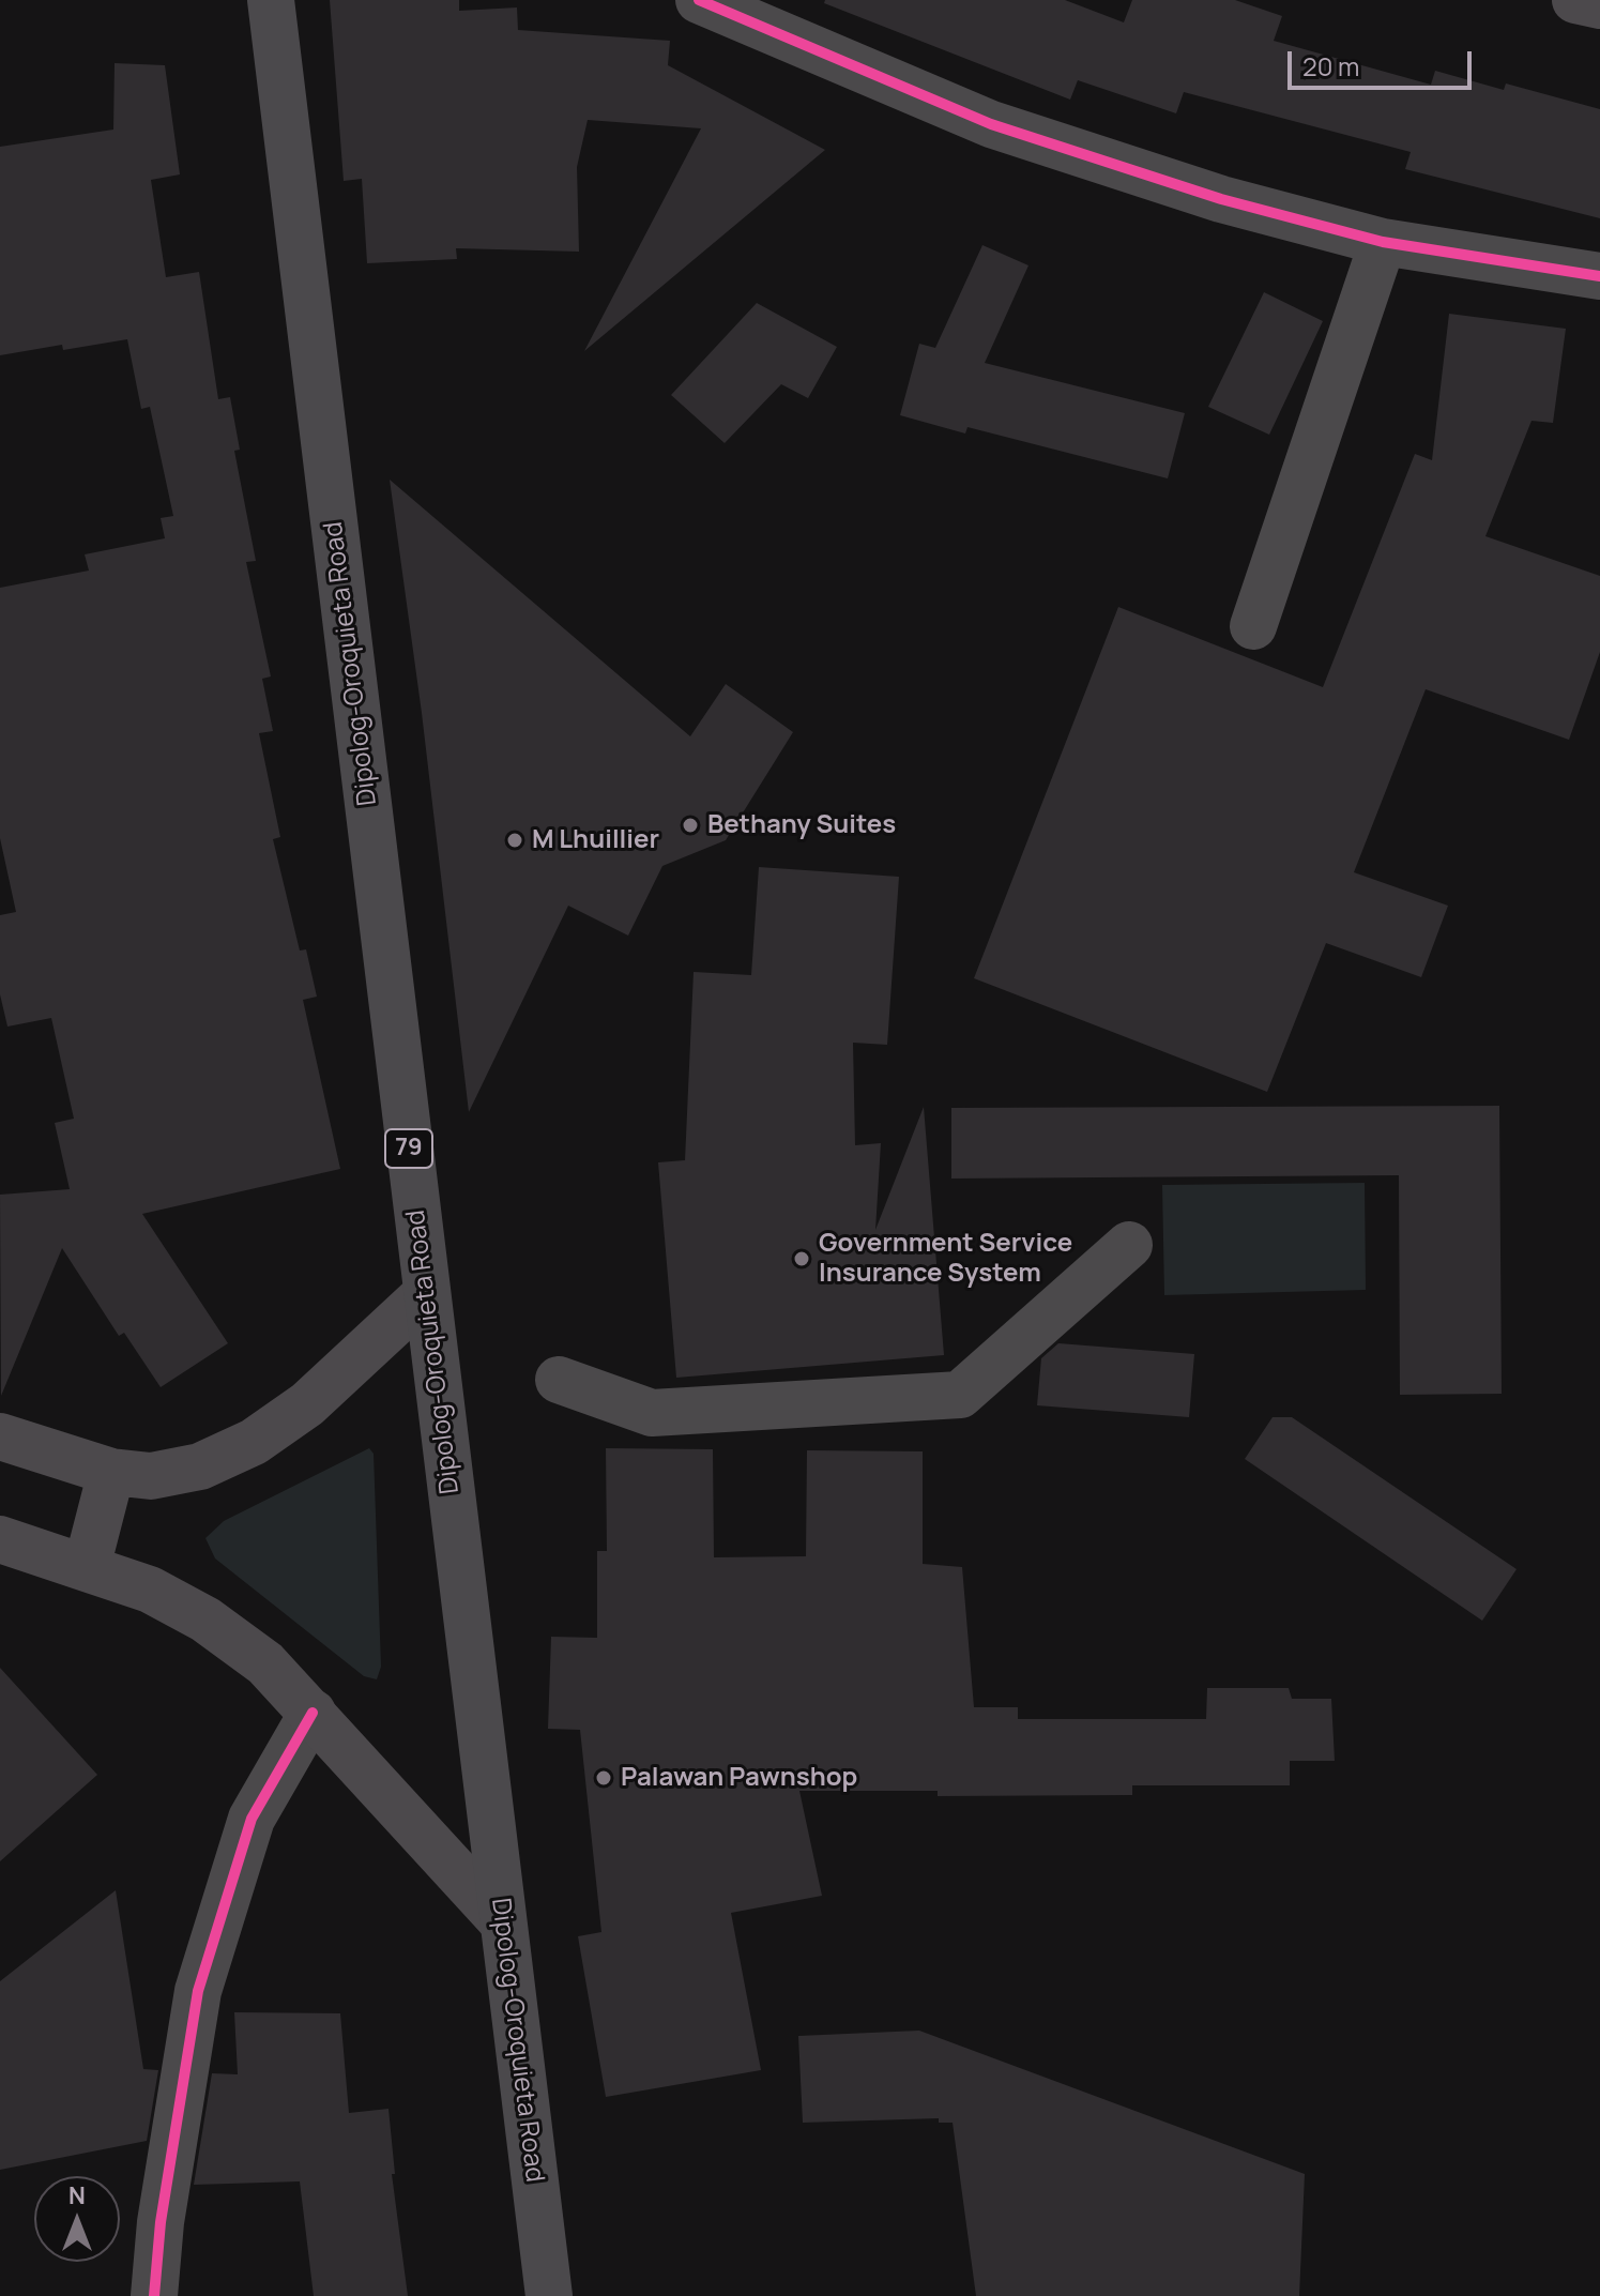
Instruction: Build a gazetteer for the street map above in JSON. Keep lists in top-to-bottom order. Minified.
{"streets":{"highway":["Dipolog-Oroquieta Road","79"]},"places":["Bethany Suites","M Lhuillier","Government Service Insurance System","Palawan Pawnshop"],"scale_bar":"20 m","north":"top"}
